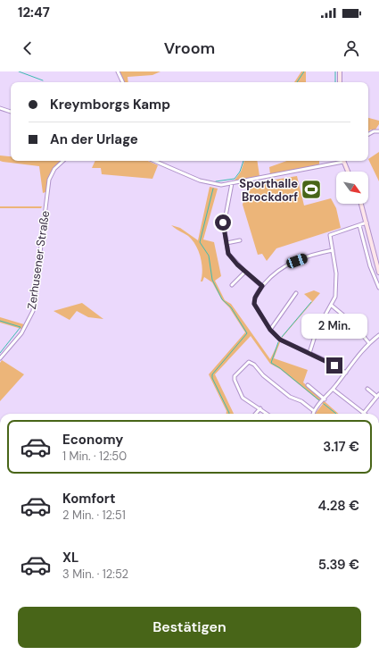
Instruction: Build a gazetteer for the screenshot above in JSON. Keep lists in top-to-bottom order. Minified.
{"streets":{"street":["Zerhusener Straße"]},"places":{"sports":["Sporthalle Brockdorf"]},"north":"bottom right","page":{"status":"12:47","header":"Vroom","banner":["Kreymborgs Kamp","An der Urlage"],"bubble":"2 Min.","list":[{"name":"Economy","note":"1 Min. · 12:50","value":"3.17 €"},{"name":"Komfort","note":"2 Min. · 12:51","value":"4.28 €"},{"name":"XL","note":"3 Min. · 12:52","value":"5.39 €"}],"buttons":"Bestätigen"}}
